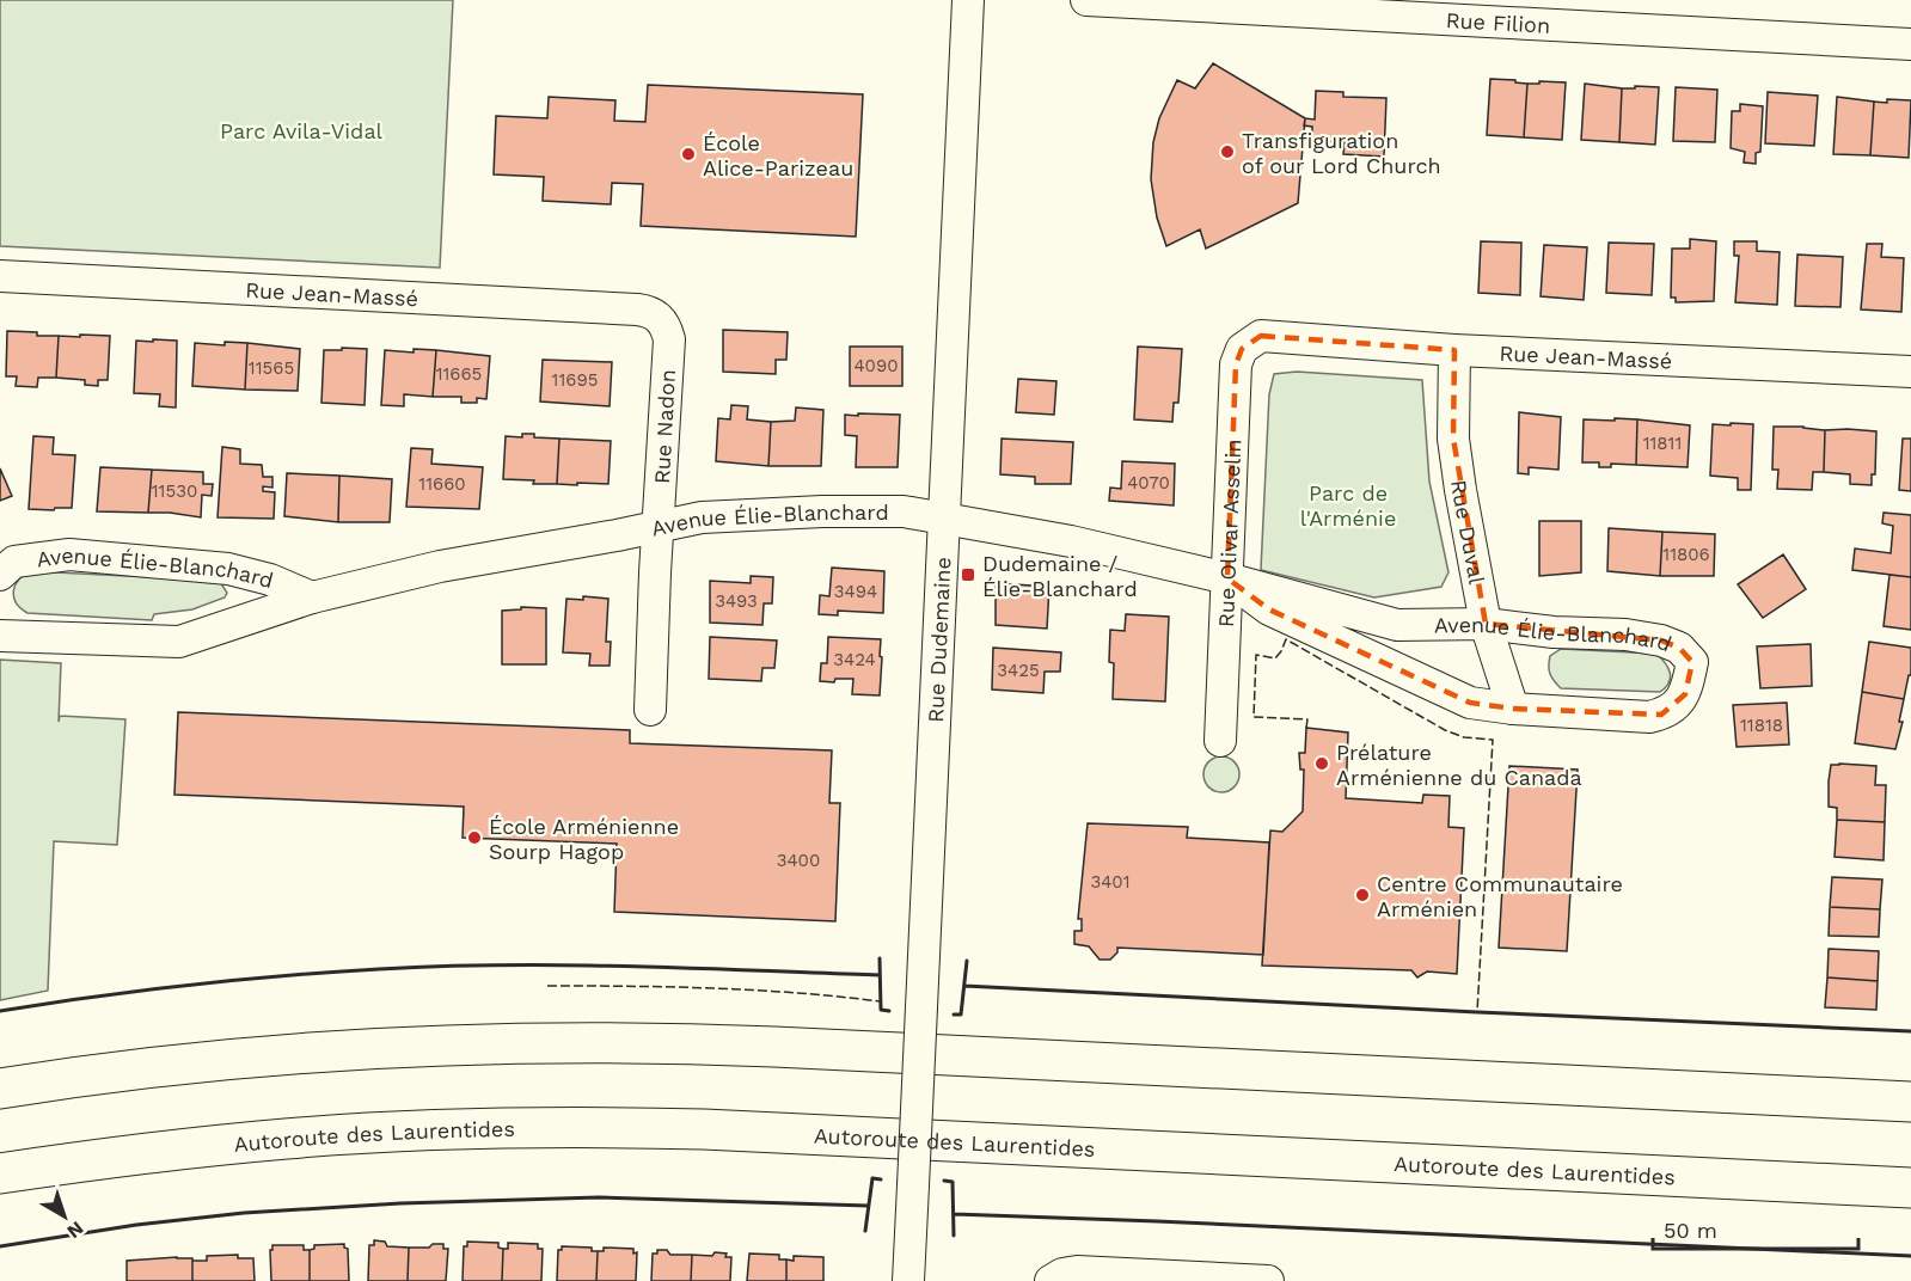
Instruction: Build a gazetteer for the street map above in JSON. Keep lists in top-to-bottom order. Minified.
{"streets":{"highway":["Autoroute des Laurentides"],"street":["Rue Filion","Rue Jean-Massé","Rue Nadon","Avenue Élie-Blanchard","Rue Duval","Rue Olivar Asselin","Rue Dudemaine"]},"crossings":[["Rue Jean-Massé","Rue Nadon"],["Rue Jean-Massé","Rue Duval"],["Rue Jean-Massé","Rue Olivar Asselin"],["Rue Nadon","Avenue Élie-Blanchard"],["Avenue Élie-Blanchard","Rue Duval"],["Avenue Élie-Blanchard","Rue Olivar Asselin"],["Avenue Élie-Blanchard","Rue Dudemaine"]],"parks":["Parc Avila-Vidal","Parc de l'Arménie"],"places":{"other":["Transfiguration of our Lord Church","École Alice-Parizeau","Prélature Arménienne du Canada","École Arménienne Sourp Hagop","Centre Communautaire Arménien"],"transit":["Dudemaine / Élie-Blanchard"]},"house_numbers":["4090","11565","11665","11695","11811","4070","11660","11530","11806","3494","3493","3424","3425","11818","3400","3401"],"scale_bar":"50 m","north":"bottom right"}
